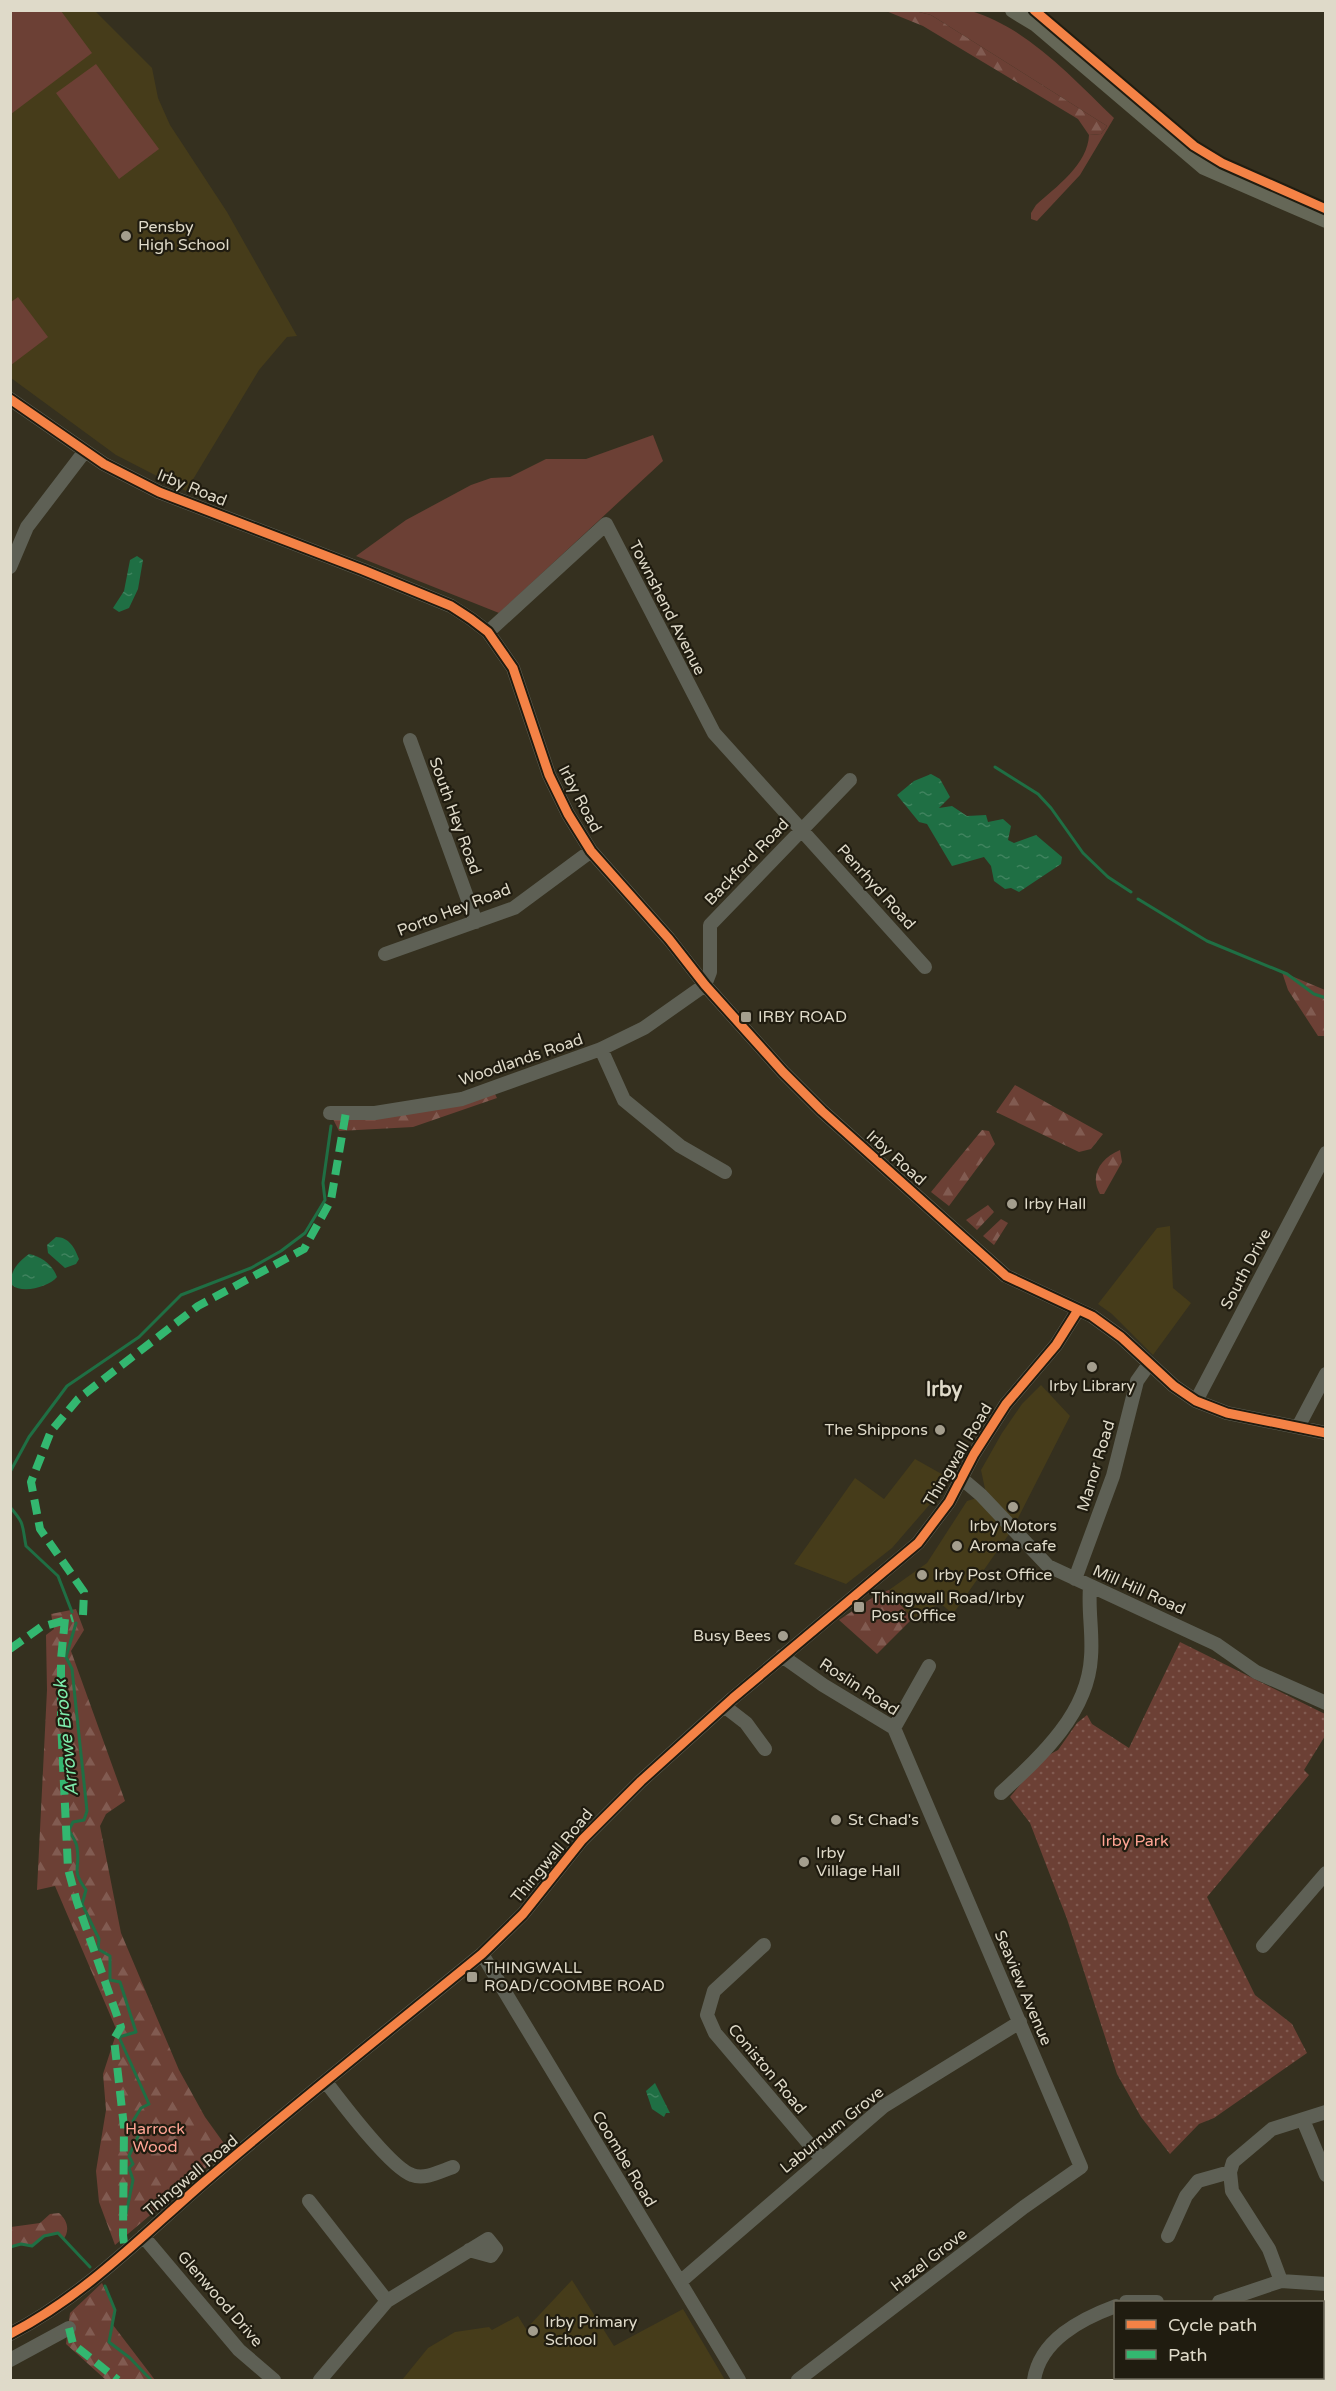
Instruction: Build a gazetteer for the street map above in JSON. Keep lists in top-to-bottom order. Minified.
{"streets":{"street":["Irby Road","Townshend Avenue","South Hey Road","Backford Road","Penrhyd Road","Porto Hey Road","Woodlands Road","South Drive","Thingwall Road","Manor Road","Mill Hill Road","Roslin Road","Seaview Avenue","Coniston Road","Laburnum Grove","Coombe Road","Hazel Grove","Glenwood Drive"]},"crossings":[["Irby Road","Townshend Avenue"],["Irby Road","Backford Road"],["Irby Road","Porto Hey Road"],["Irby Road","Woodlands Road"],["Irby Road","South Drive"],["Irby Road","Thingwall Road"],["Irby Road","Manor Road"],["Townshend Avenue","Backford Road"],["Townshend Avenue","Penrhyd Road"],["South Hey Road","Porto Hey Road"],["Backford Road","Penrhyd Road"],["Backford Road","Woodlands Road"],["Thingwall Road","Mill Hill Road"],["Thingwall Road","Roslin Road"],["Thingwall Road","Coombe Road"],["Thingwall Road","Glenwood Drive"],["Manor Road","Mill Hill Road"],["Roslin Road","Seaview Avenue"],["Seaview Avenue","Laburnum Grove"],["Seaview Avenue","Hazel Grove"],["Coniston Road","Laburnum Grove"],["Laburnum Grove","Coombe Road"]],"districts":["Irby"],"water":["Arrowe Brook"],"parks":["Irby Park","Harrock Wood"],"places":{"other":["Pensby High School","Irby Hall","Irby Library","The Shippons","Irby Motors","Aroma cafe","Irby Post Office","Busy Bees","St Chad's","Irby Village Hall","Irby Primary School"],"transit":["IRBY ROAD","Thingwall Road/Irby Post Office","THINGWALL ROAD/COOMBE ROAD"]},"legend":["Cycle path","Path"]}
